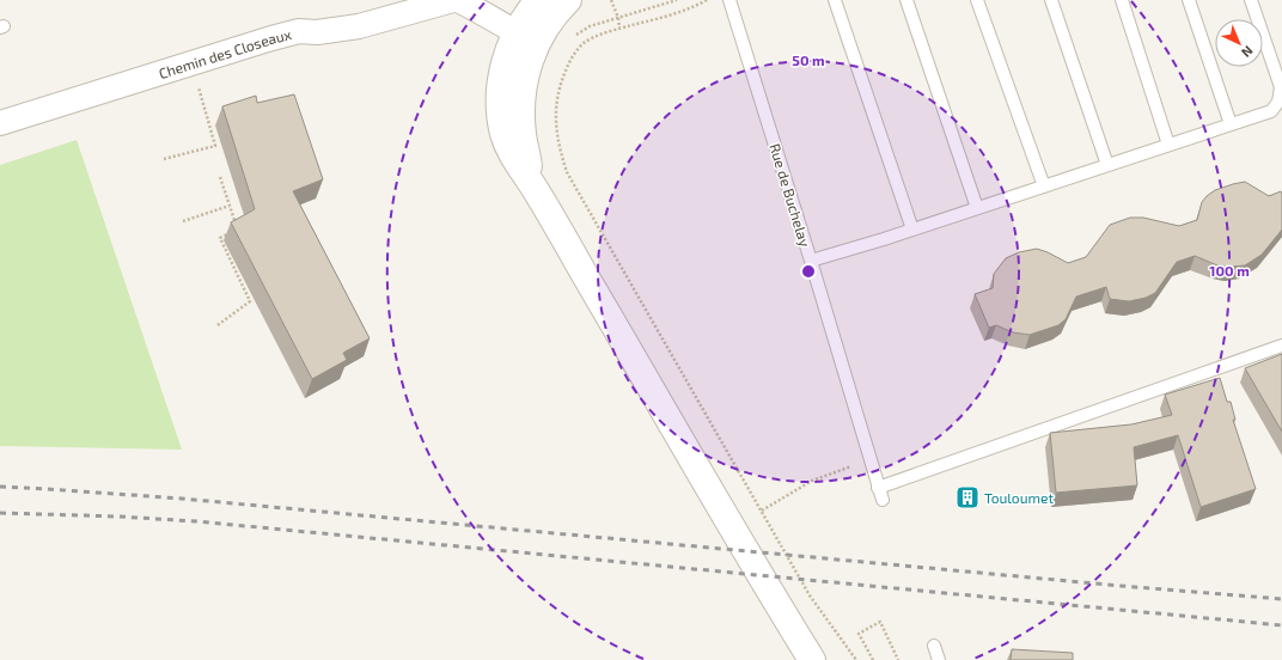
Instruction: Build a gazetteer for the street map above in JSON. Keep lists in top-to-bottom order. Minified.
{"streets":{"street":["Chemin des Closeaux"],"lane":["Rue de Buchelay"]},"places":{"building":["Touloumet"]},"north":"bottom right","rings":["50 m","100 m"]}
